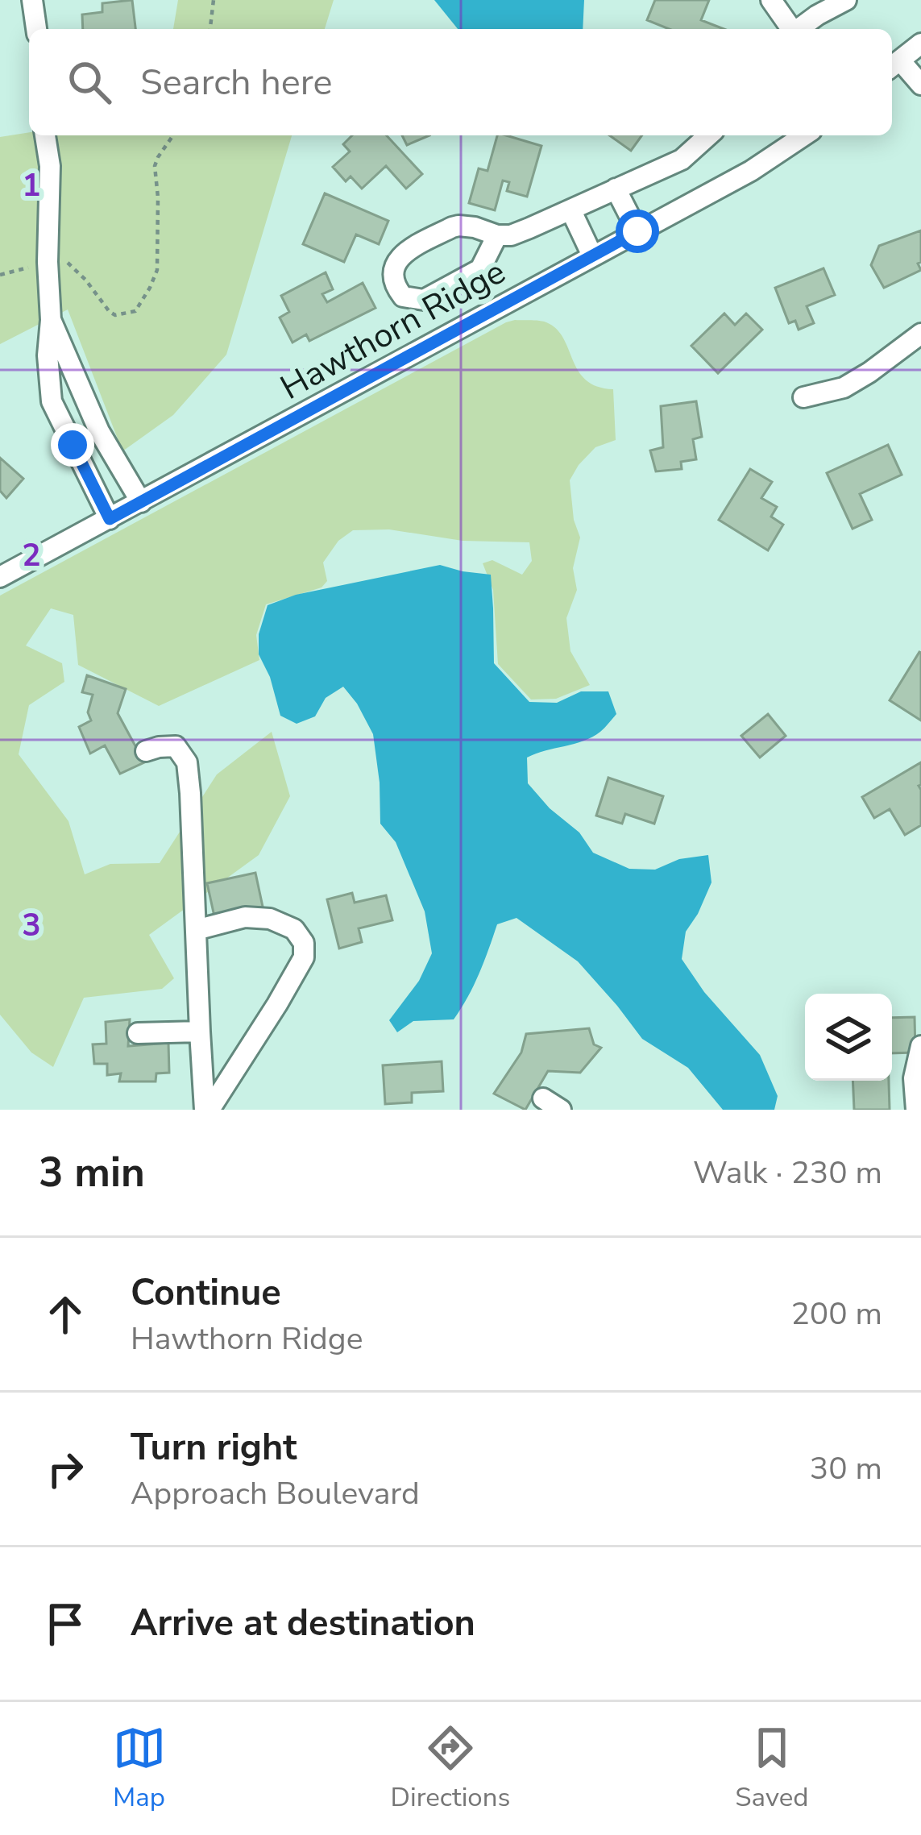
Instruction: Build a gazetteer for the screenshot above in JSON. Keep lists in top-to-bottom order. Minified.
{"streets":{"street":["Hawthorn Ridge"]},"page":{"search":"Search here","heading":["3 min","Walk · 230 m"],"list":[["Continue","Hawthorn Ridge","200 m"],["Turn right","Approach Boulevard","30 m"],"Arrive at destination"],"nav":["Map","Directions","Saved"]},"grid":{"rows":["1","2","3"]}}
